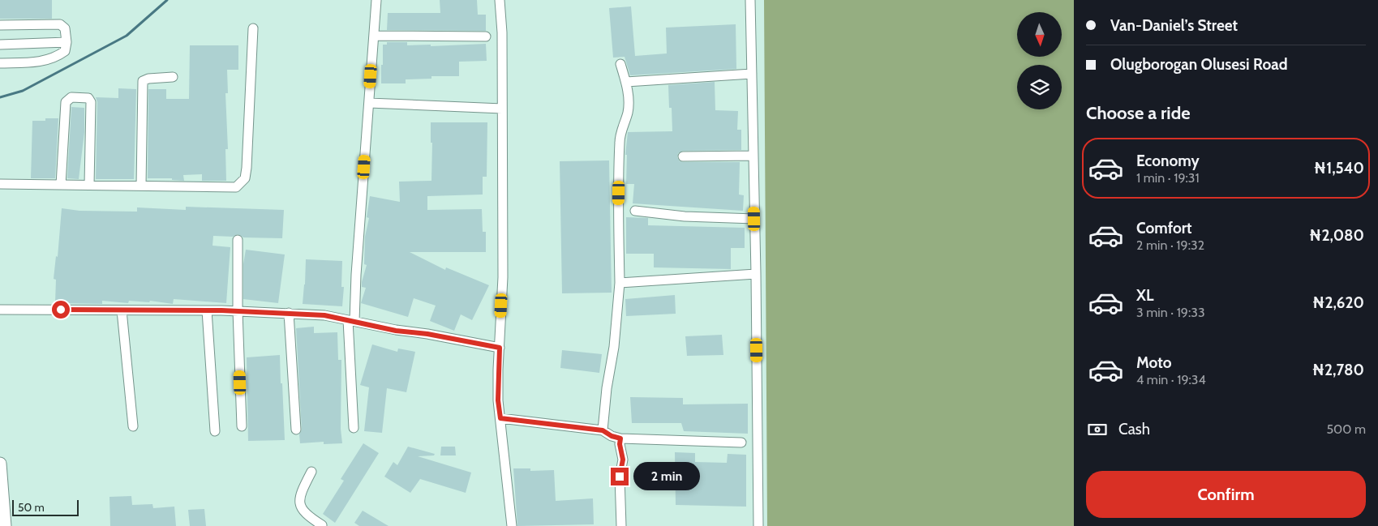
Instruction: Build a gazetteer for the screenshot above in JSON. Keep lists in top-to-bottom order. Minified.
{"scale_bar":"50 m","north":"bottom","page":{"banner":["Van-Daniel’s Street","Olugborogan Olusesi Road"],"heading":"Choose a ride","list":[{"name":"Economy","note":"1 min · 19:31","value":"₦1,540"},{"name":"Comfort","note":"2 min · 19:32","value":"₦2,080"},{"name":"XL","note":"3 min · 19:33","value":"₦2,620"},{"name":"Moto","note":"4 min · 19:34","value":"₦2,780"}],"pay":["Cash","500 m"],"bubble":"2 min","buttons":"Confirm","scale":"50 m"}}
